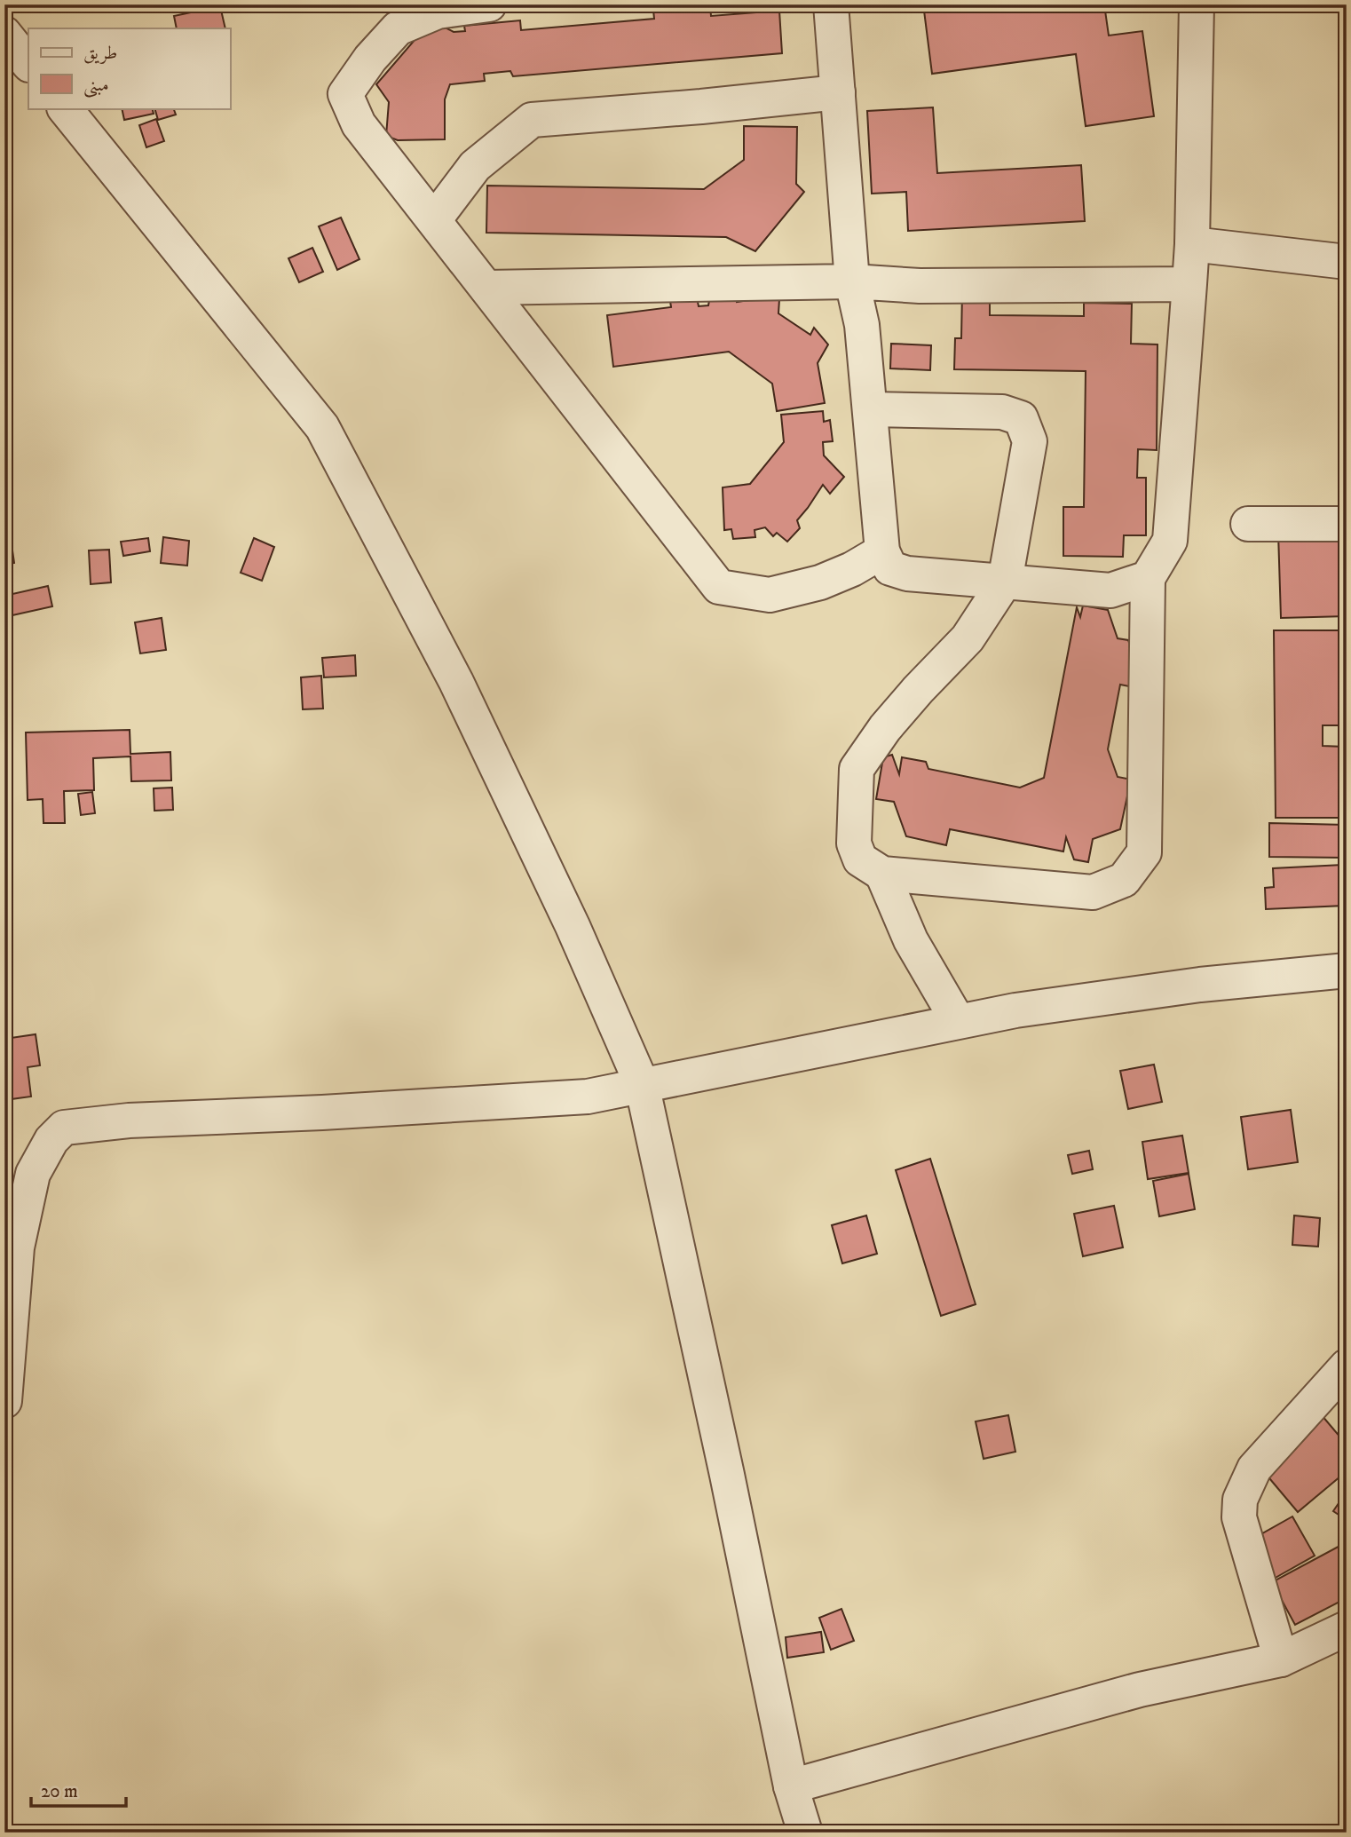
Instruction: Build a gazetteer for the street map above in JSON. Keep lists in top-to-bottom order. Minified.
{"legend":["طريق","مبنى"],"scale_bar":"20 m"}
